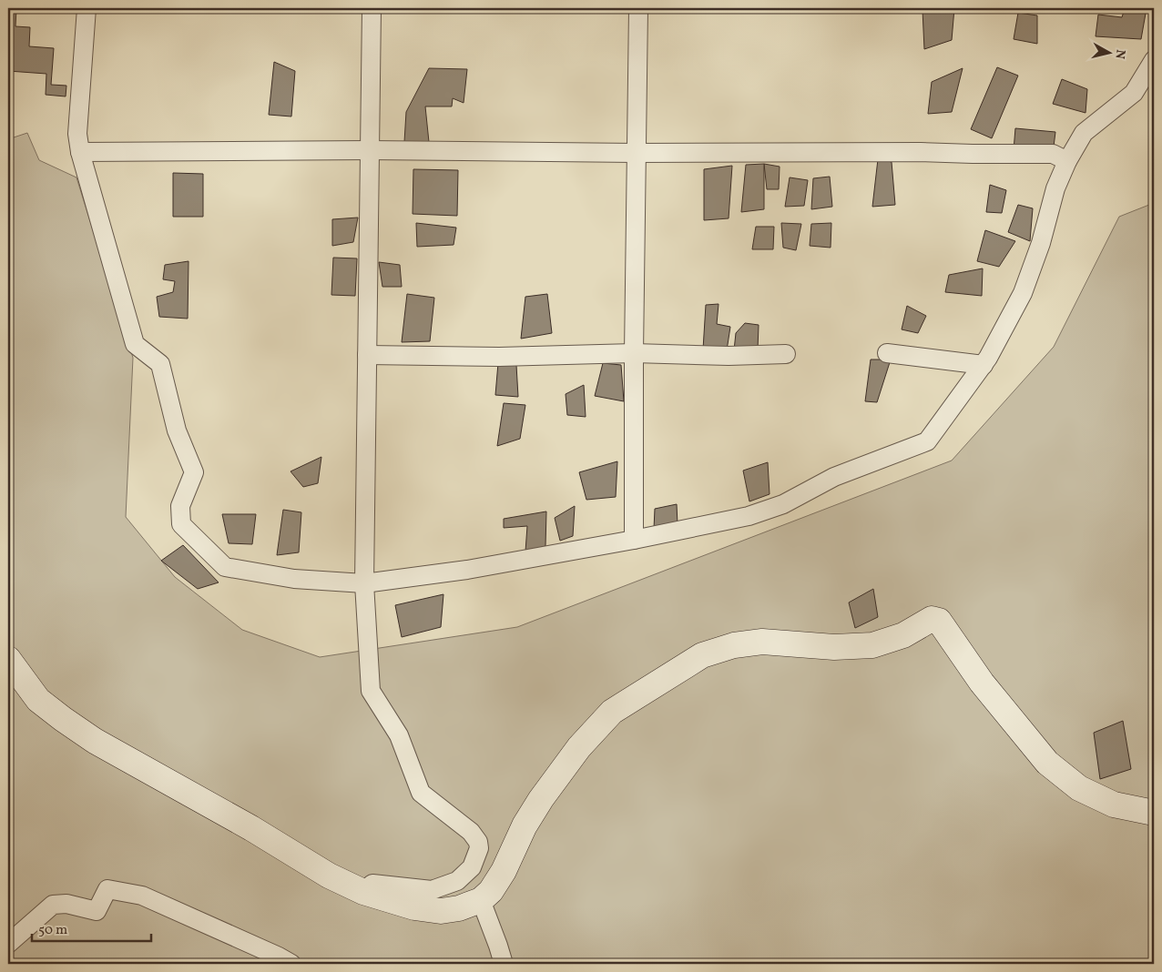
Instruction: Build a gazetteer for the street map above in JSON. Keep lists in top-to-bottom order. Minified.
{"scale_bar":"50 m","north":"right"}
